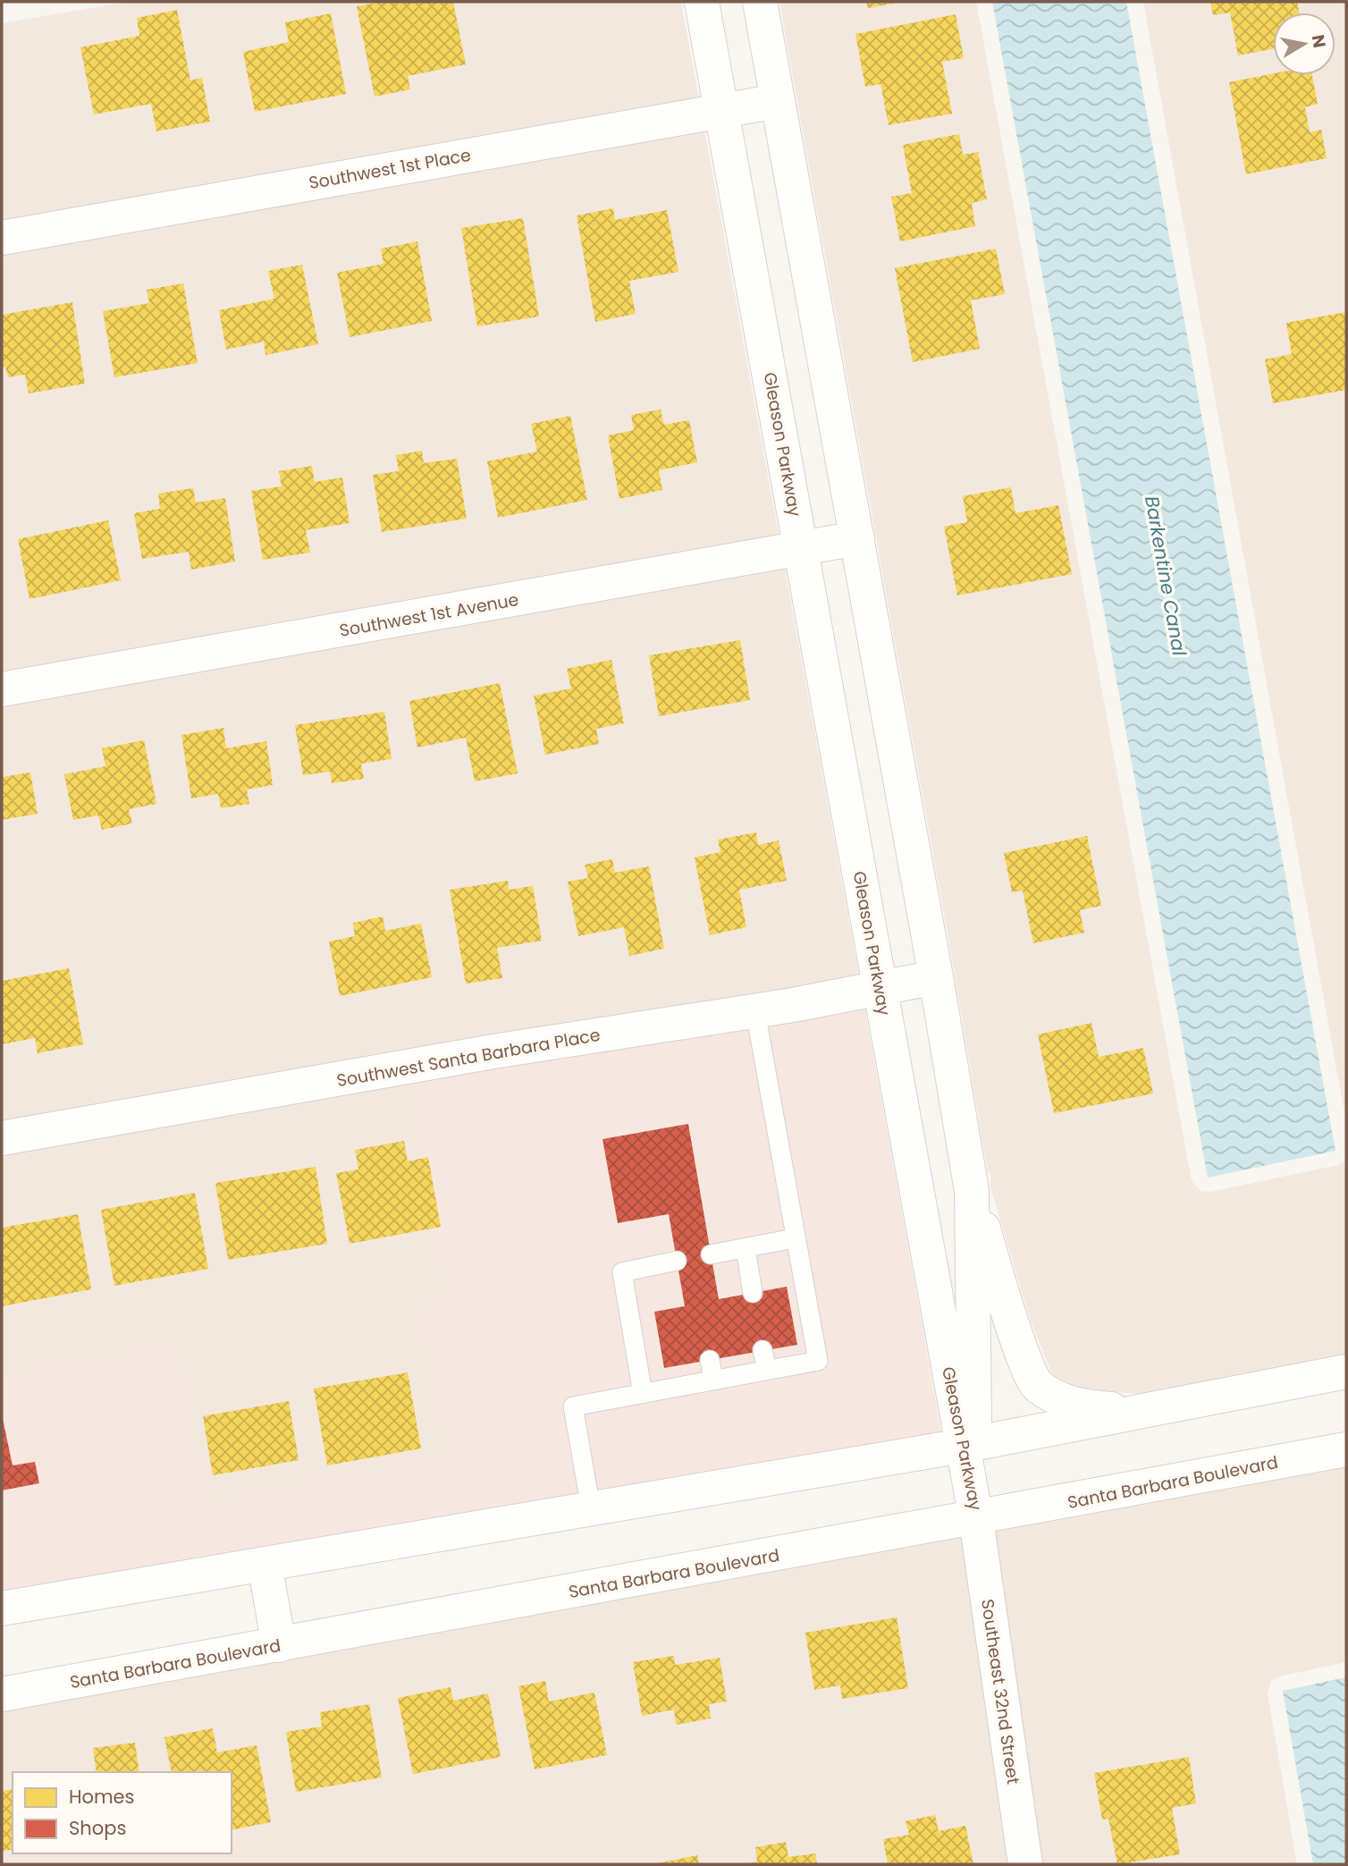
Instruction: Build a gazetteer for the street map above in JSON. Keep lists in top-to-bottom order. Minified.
{"streets":{"main road":["Southwest 1st Place","Gleason Parkway","Southwest 1st Avenue","Southwest Santa Barbara Place","Santa Barbara Boulevard","Southeast 32nd Street"]},"crossings":[["Southwest 1st Place","Gleason Parkway"],["Gleason Parkway","Southwest 1st Avenue"],["Gleason Parkway","Southwest Santa Barbara Place"],["Gleason Parkway","Santa Barbara Boulevard"],["Gleason Parkway","Southeast 32nd Street"],["Santa Barbara Boulevard","Southeast 32nd Street"]],"water":["Barkentine Canal"],"legend":["Homes","Shops"],"north":"right"}
